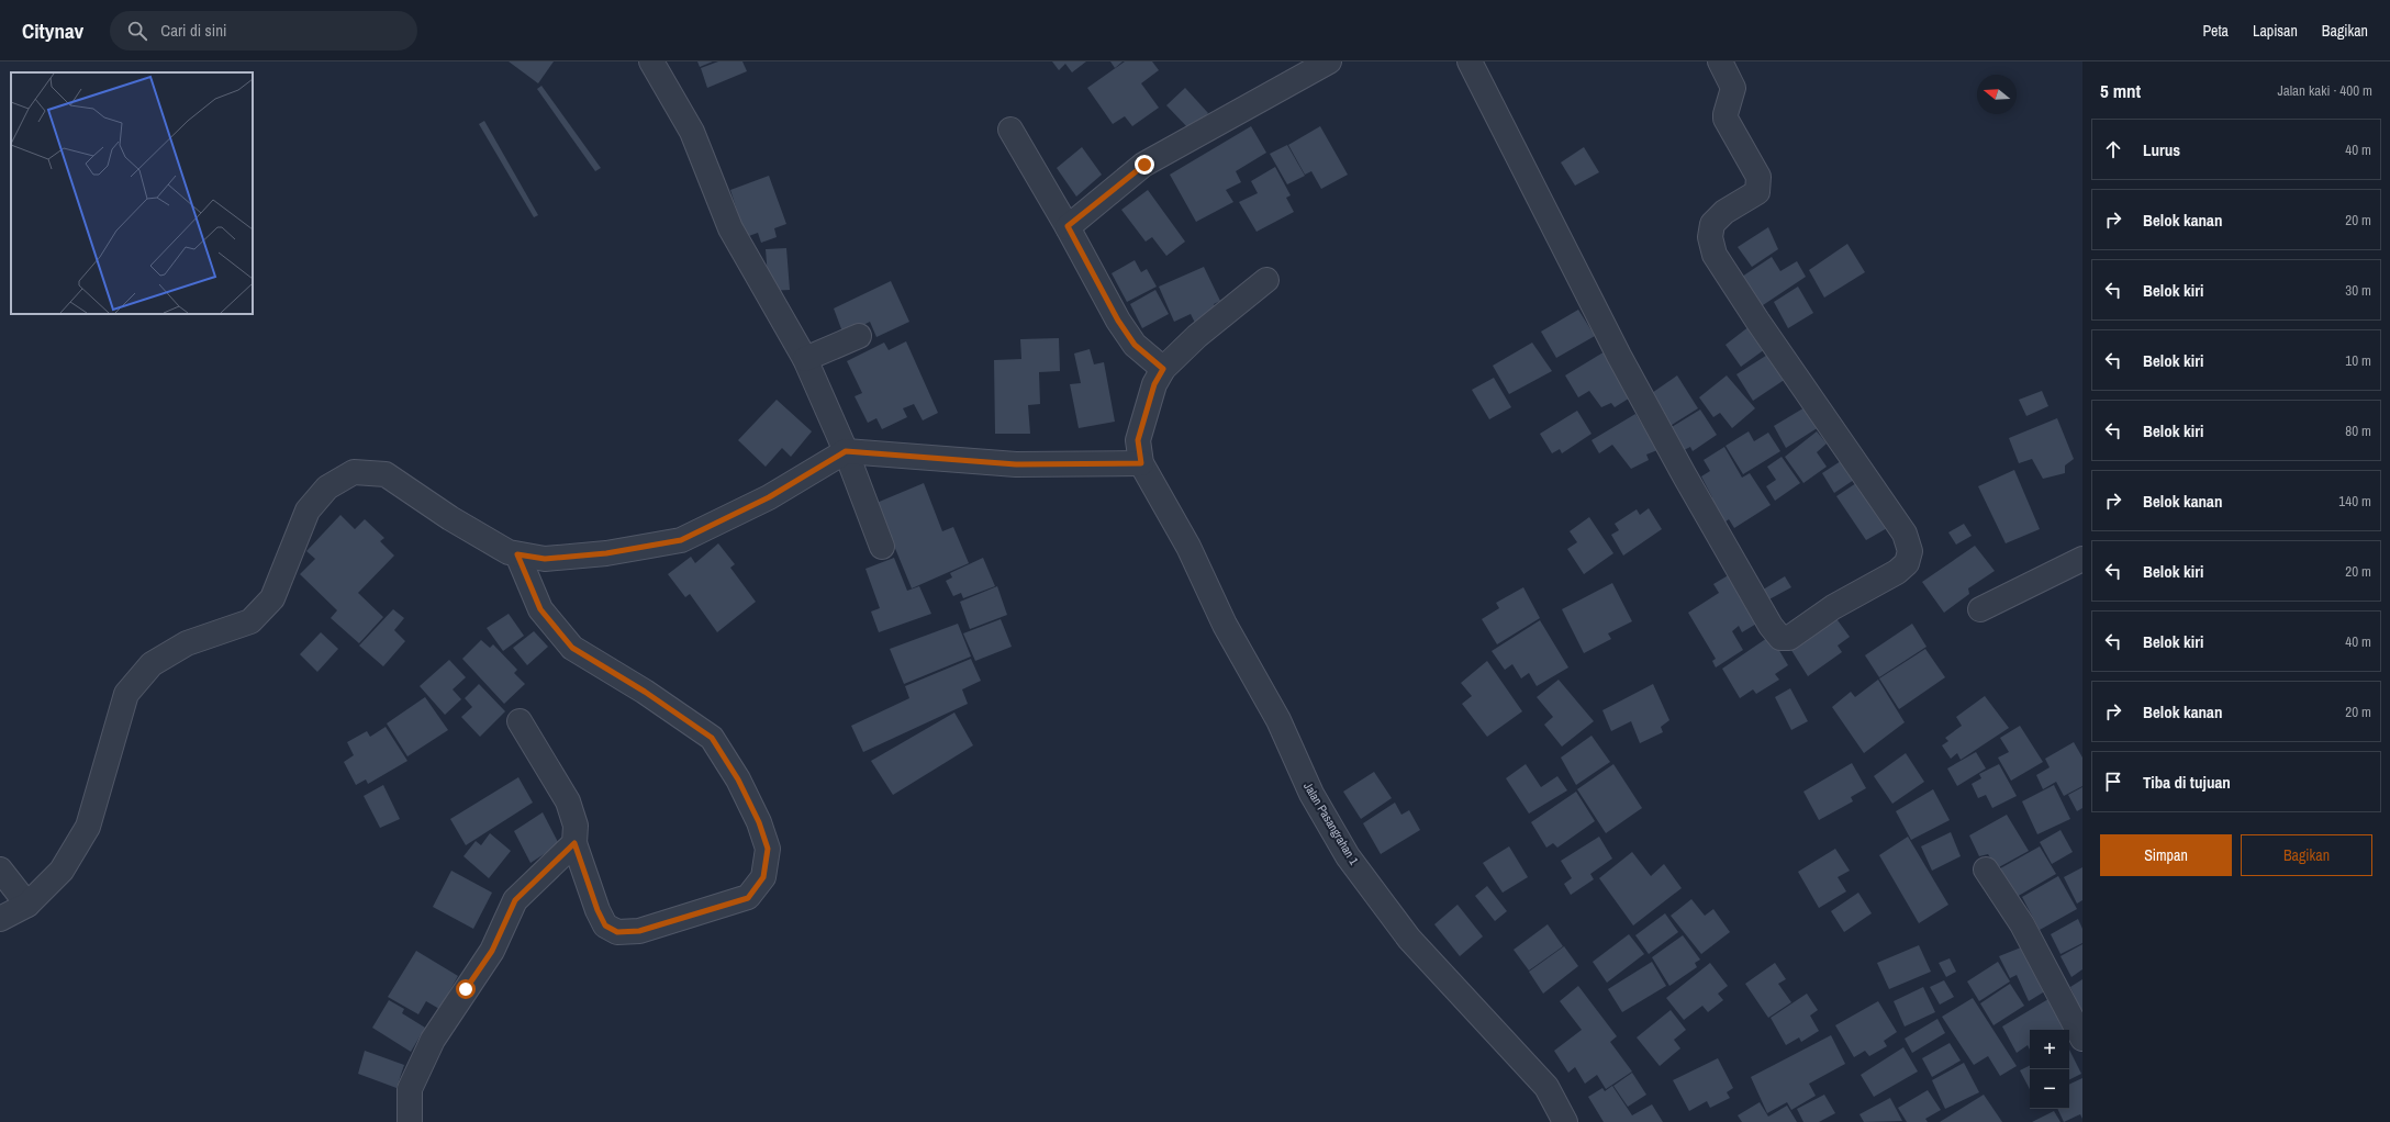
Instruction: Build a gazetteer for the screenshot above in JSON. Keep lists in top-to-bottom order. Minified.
{"streets":{"street":["Jalan Pasangrahan 1"]},"north":"left","page":{"header":"Citynav","search":"Cari di sini","nav":["Peta","Lapisan","Bagikan"],"heading":["5 mnt","Jalan kaki · 400 m"],"list":[["Lurus","40 m"],["Belok kanan","20 m"],["Belok kiri","30 m"],["Belok kiri","10 m"],["Belok kiri","80 m"],["Belok kanan","140 m"],["Belok kiri","20 m"],["Belok kiri","40 m"],["Belok kanan","20 m"],"Tiba di tujuan"],"buttons":["Simpan","Bagikan"],"map_buttons":["+","−"]}}
